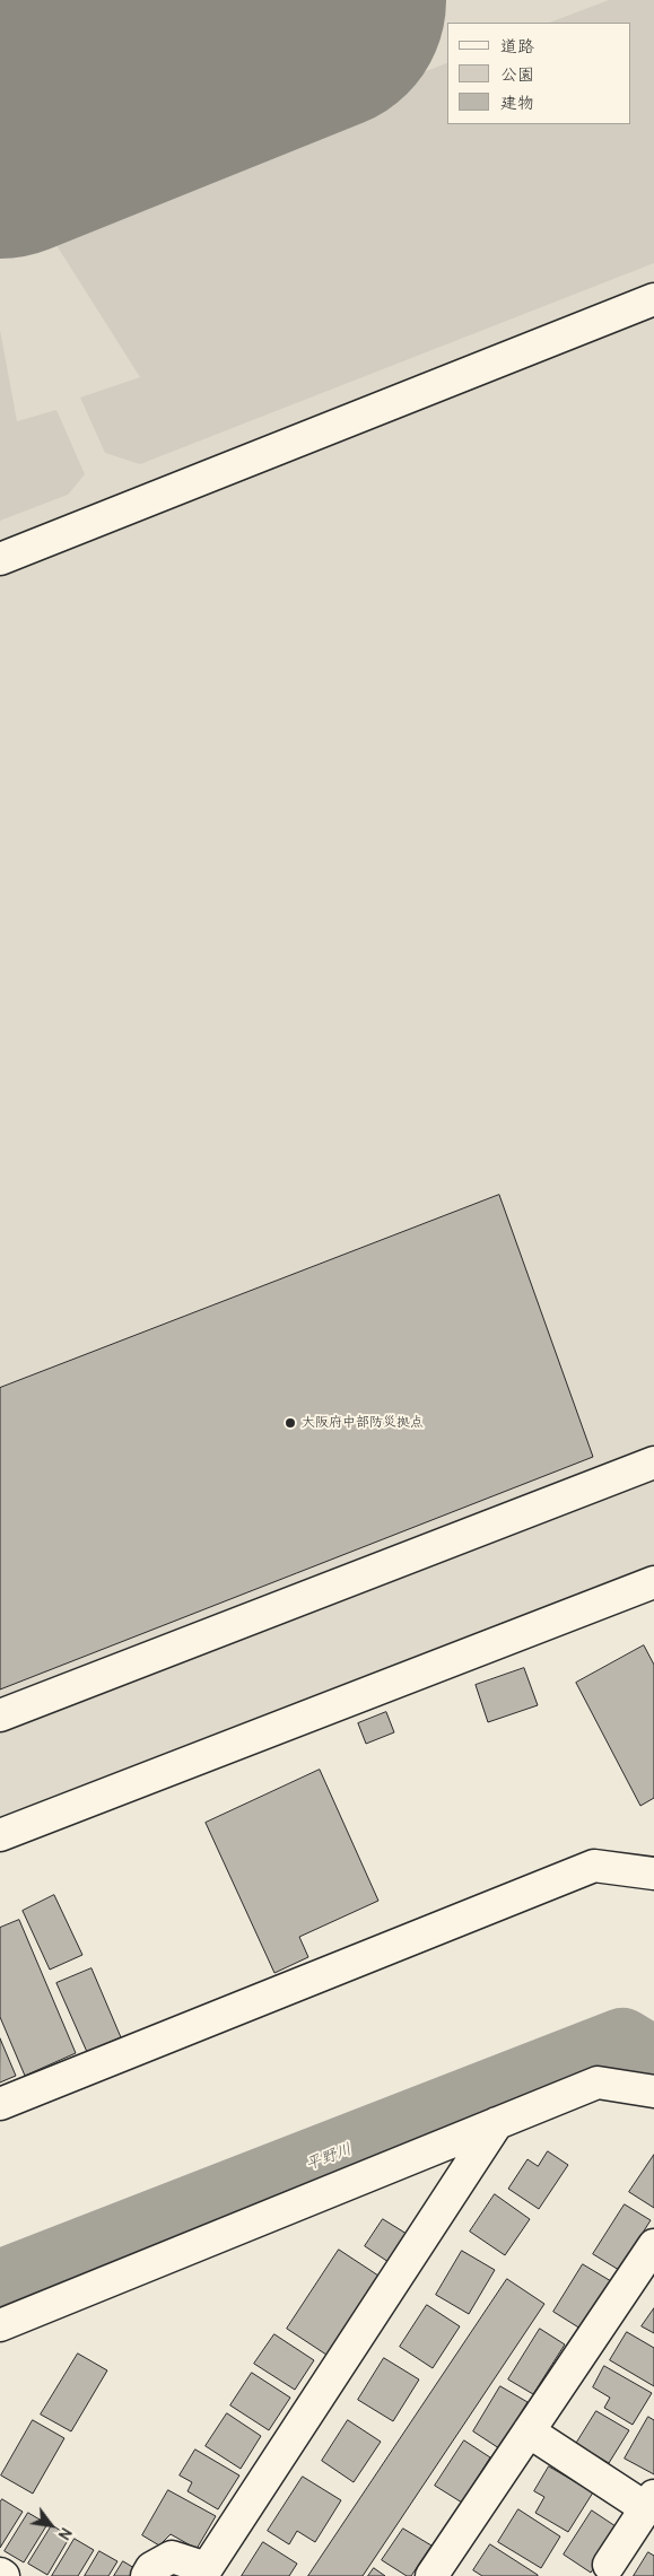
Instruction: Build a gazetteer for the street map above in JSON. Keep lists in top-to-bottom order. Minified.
{"water":["平野川"],"places":["大阪府中部防災拠点"],"legend":["道路","公園","建物"],"north":"bottom right"}
